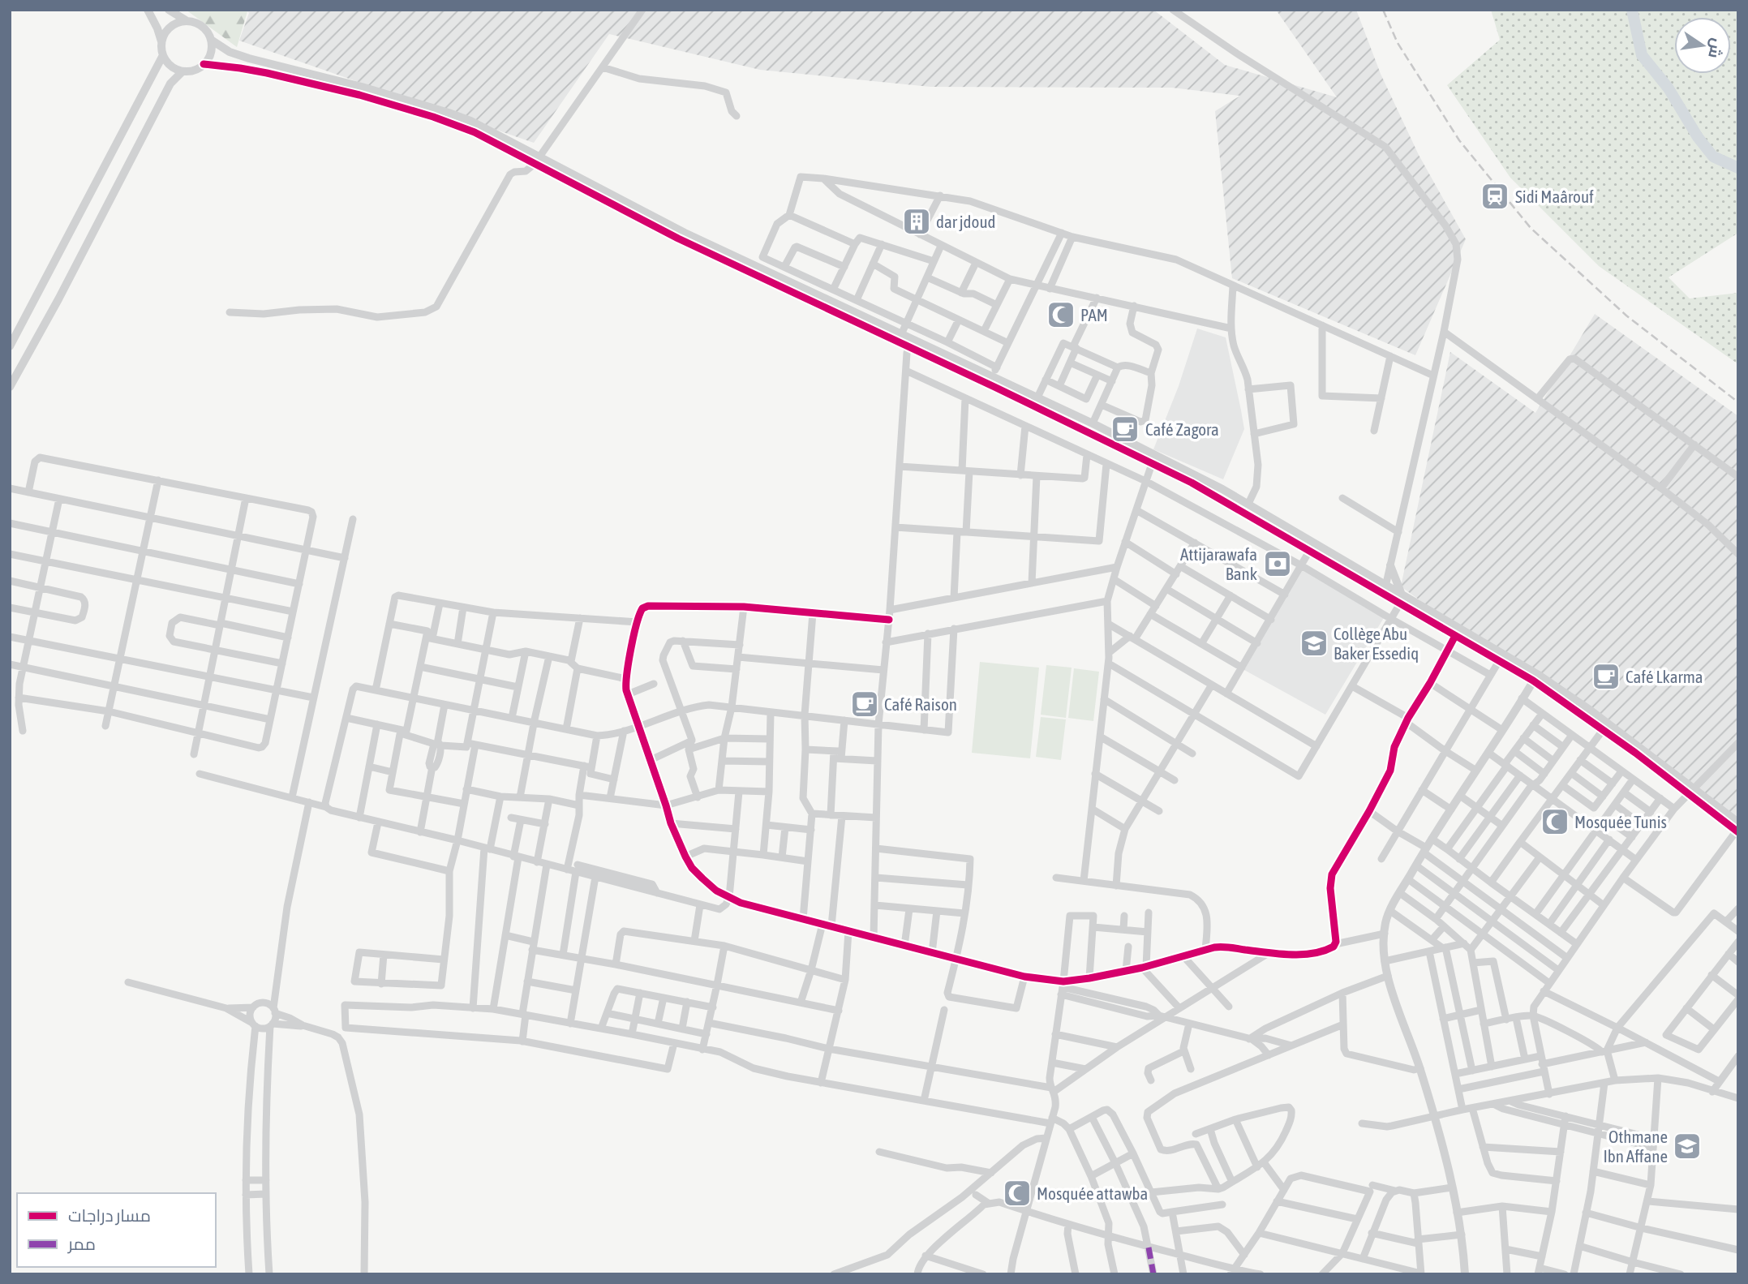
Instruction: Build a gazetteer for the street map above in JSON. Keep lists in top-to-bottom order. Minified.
{"places":{"station":["Sidi Maârouf"],"building":["dar jdoud"],"mosque":["PAM","Mosquée Tunis","Mosquée attawba"],"cafe":["Café Zagora","Café Lkarma","Café Raison"],"bank":["Attijarawafa Bank"],"school or university":["Collège Abu Baker Essediq","Othmane Ibn Affane"]},"legend":["مسار دراجات","ممر"],"north":"right"}
